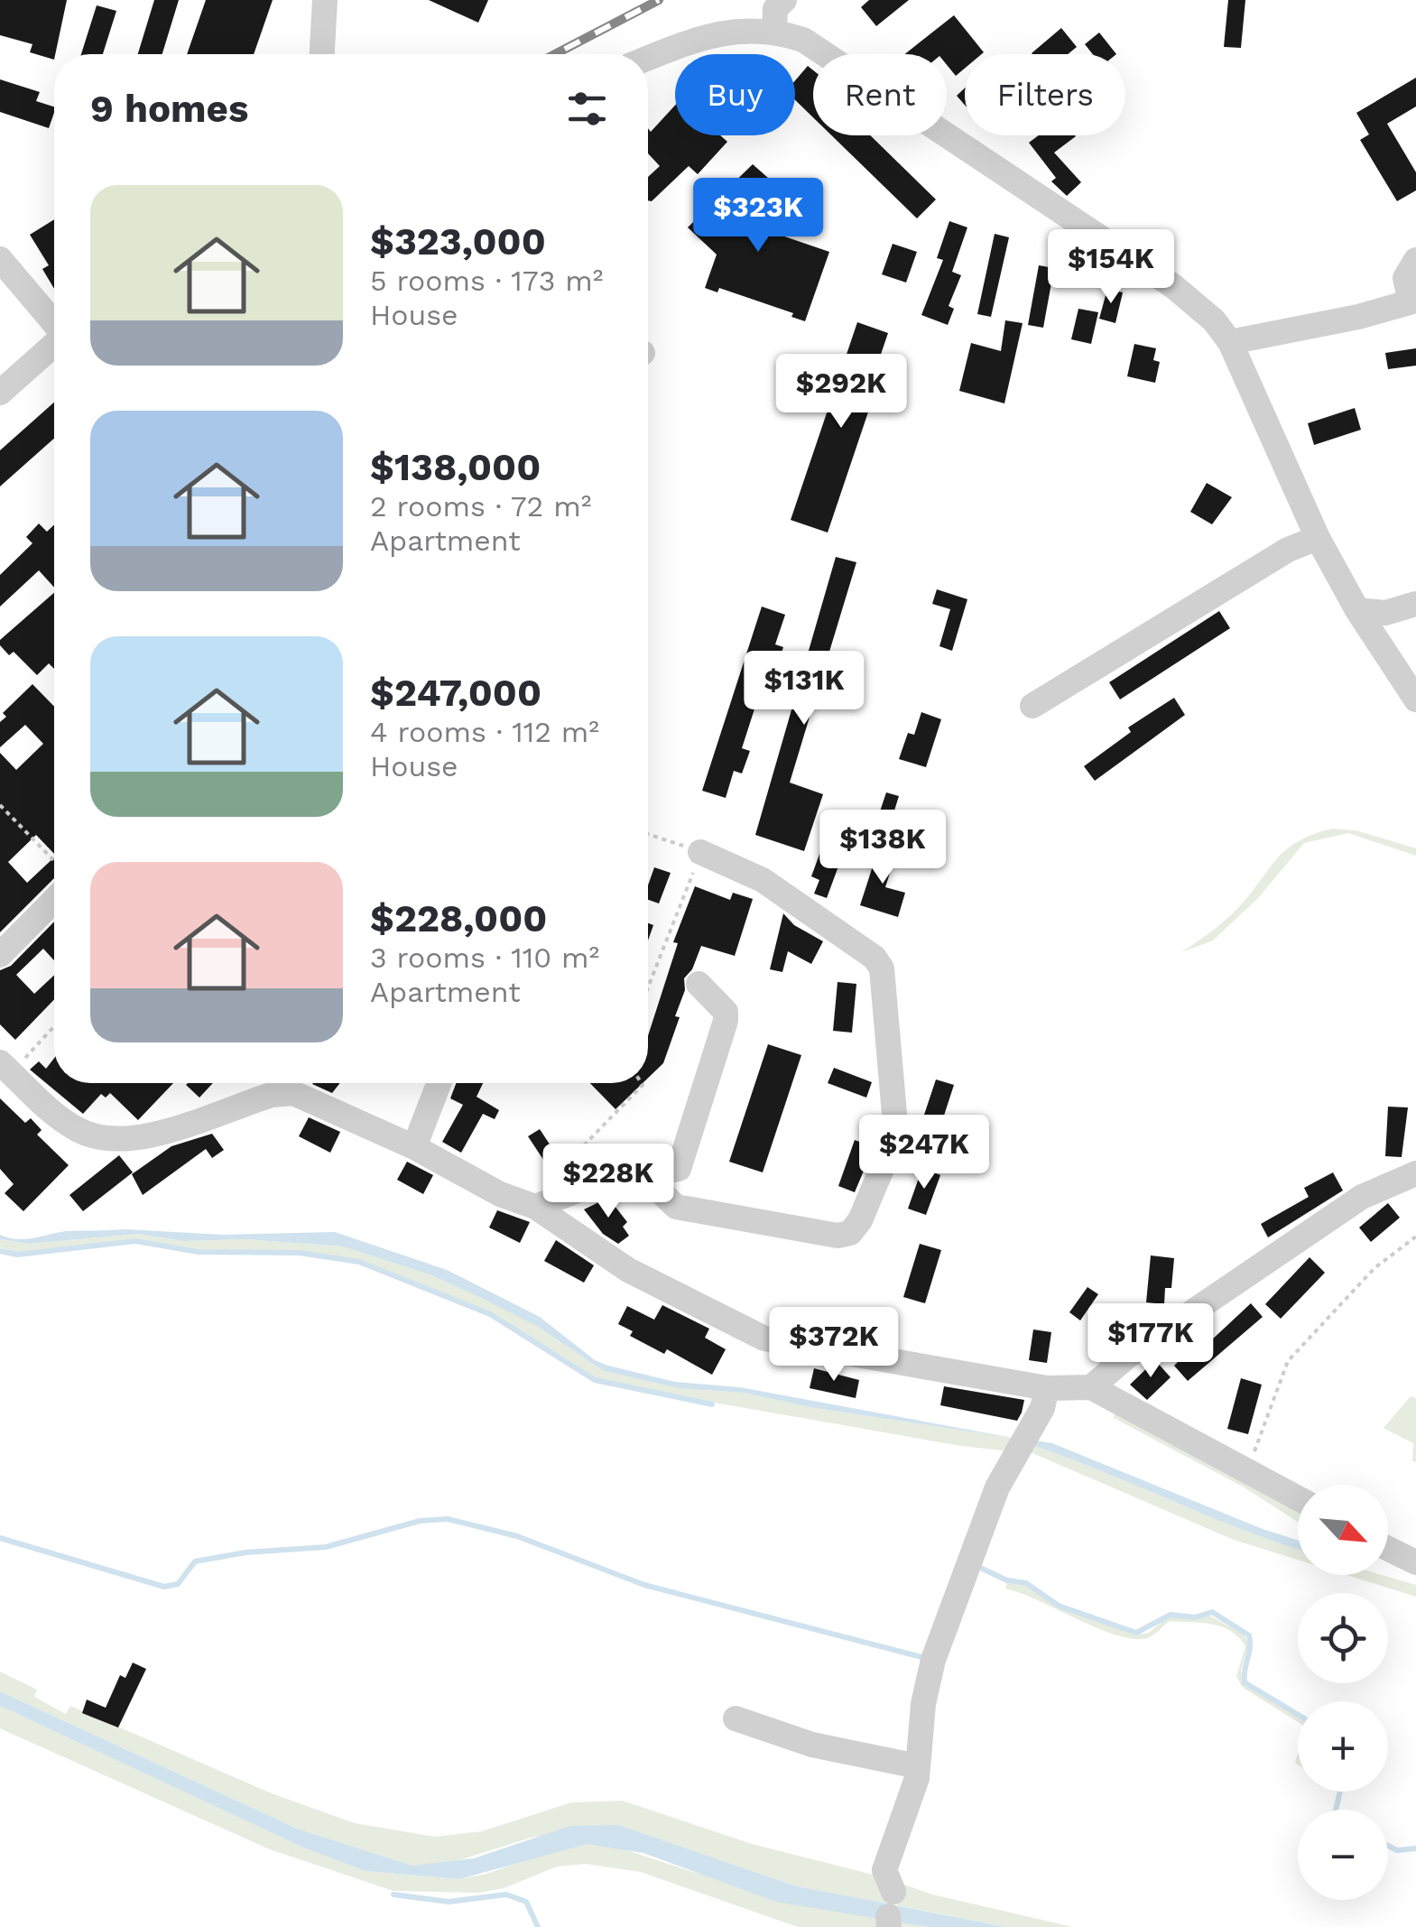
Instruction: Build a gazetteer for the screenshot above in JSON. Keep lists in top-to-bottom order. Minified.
{"north":"bottom right","page":{"chip":["Buy","Rent","Filters"],"heading":"9 homes","list":[{"name":"$323,000","note":"5 rooms · 173 m² · House"},{"name":"$138,000","note":"2 rooms · 72 m² · Apartment"},{"name":"$247,000","note":"4 rooms · 112 m² · House"},{"name":"$228,000","note":"3 rooms · 110 m² · Apartment"}],"price":["$323K","$154K","$292K","$131K","$138K","$247K","$228K","$177K","$372K"],"map_buttons":["+","−"]}}
